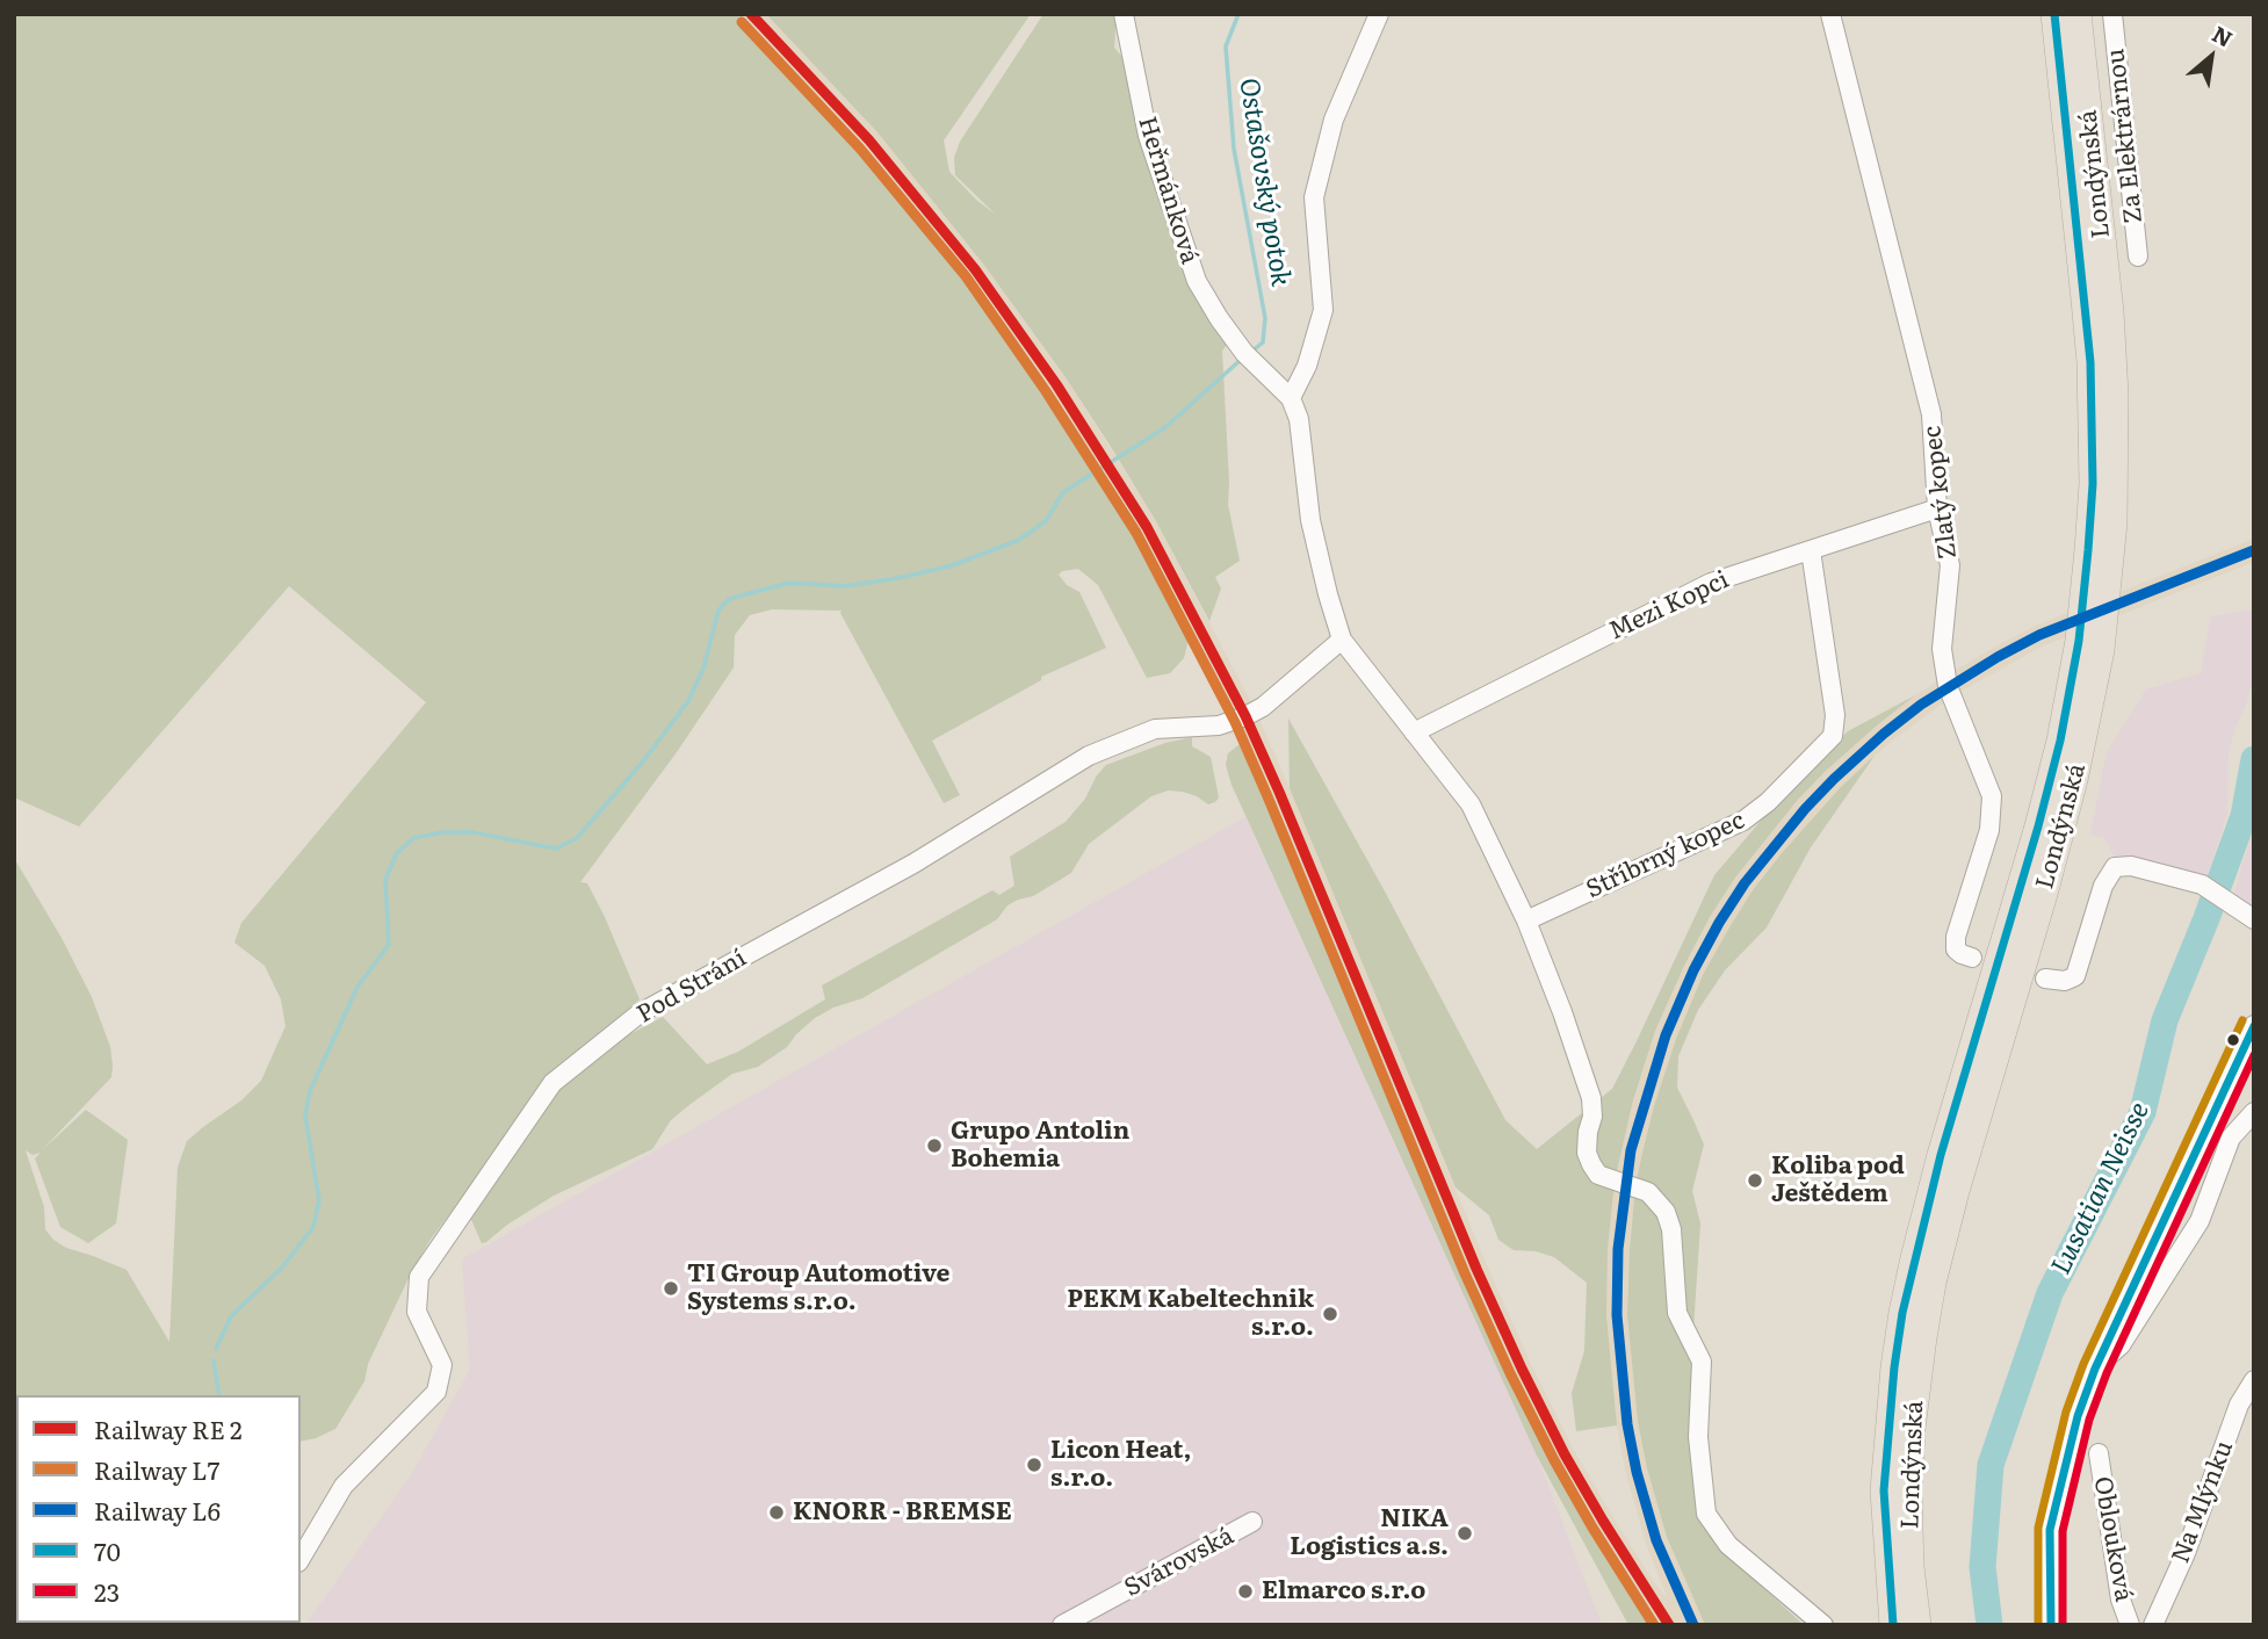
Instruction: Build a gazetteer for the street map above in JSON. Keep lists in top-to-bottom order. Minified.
{"streets":{"highway":["Londýnská"],"street":["Za Elektrárnou","Heřmánková","Zlatý kopec","Mezi Kopci","Stříbrný kopec","Pod Strání","Na Mlýnku","Oblouková","Svárovská"]},"crossings":[["Zlatý kopec","Mezi Kopci"],["Mezi Kopci","Stříbrný kopec"]],"water":["Ostašovský potok","Lusatian Neisse"],"places":["Grupo Antolin Bohemia","Koliba pod Ještědem","TI Group Automotive Systems s.r.o.","PEKM Kabeltechnik s.r.o.","Licon Heat, s.r.o.","KNORR - BREMSE","NIKA Logistics a.s.","Elmarco s.r.o"],"lines":["transit line 70","rail line L7","rail line L6","transit line 23"],"legend":["Railway RE 2","Railway L7","Railway L6","70","23"],"north":"top right"}
